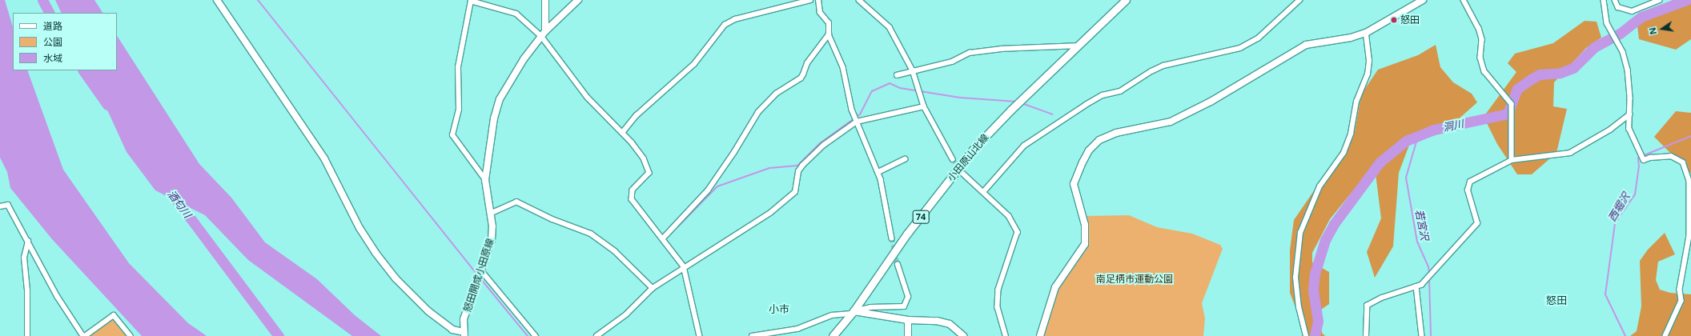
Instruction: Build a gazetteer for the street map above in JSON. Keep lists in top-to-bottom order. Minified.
{"streets":{"main road":["小田原山北線","74"],"street":["怒田開成小田原線"]},"districts":["怒田","小市"],"water":["洞川","酒匂川","西堀沢","若宮沢"],"parks":["南足柄市運動公園"],"places":["怒田"],"legend":["道路","公園","水域"],"north":"left"}
